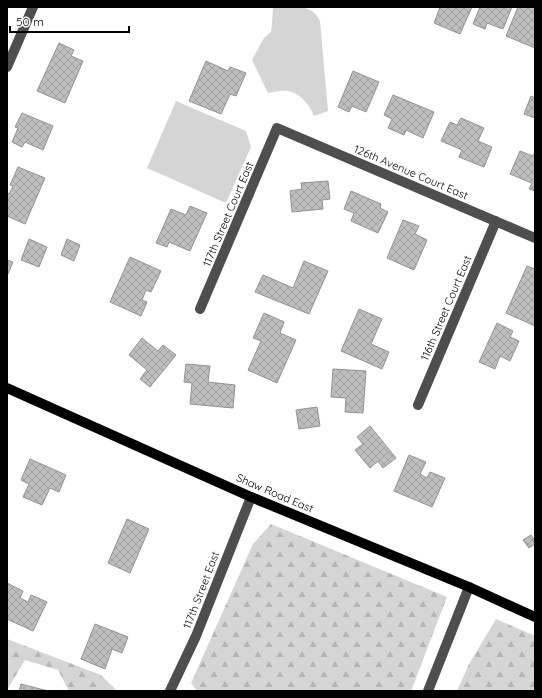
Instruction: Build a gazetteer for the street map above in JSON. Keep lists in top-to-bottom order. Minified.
{"streets":{"main road":["Shaw Road East"],"street":["126th Avenue Court East","117th Street Court East","116th Street Court East","117th Street East"]},"crossings":[["126th Avenue Court East","117th Street Court East"],["126th Avenue Court East","116th Street Court East"],["Shaw Road East","117th Street East"]],"scale_bar":"50 m"}
